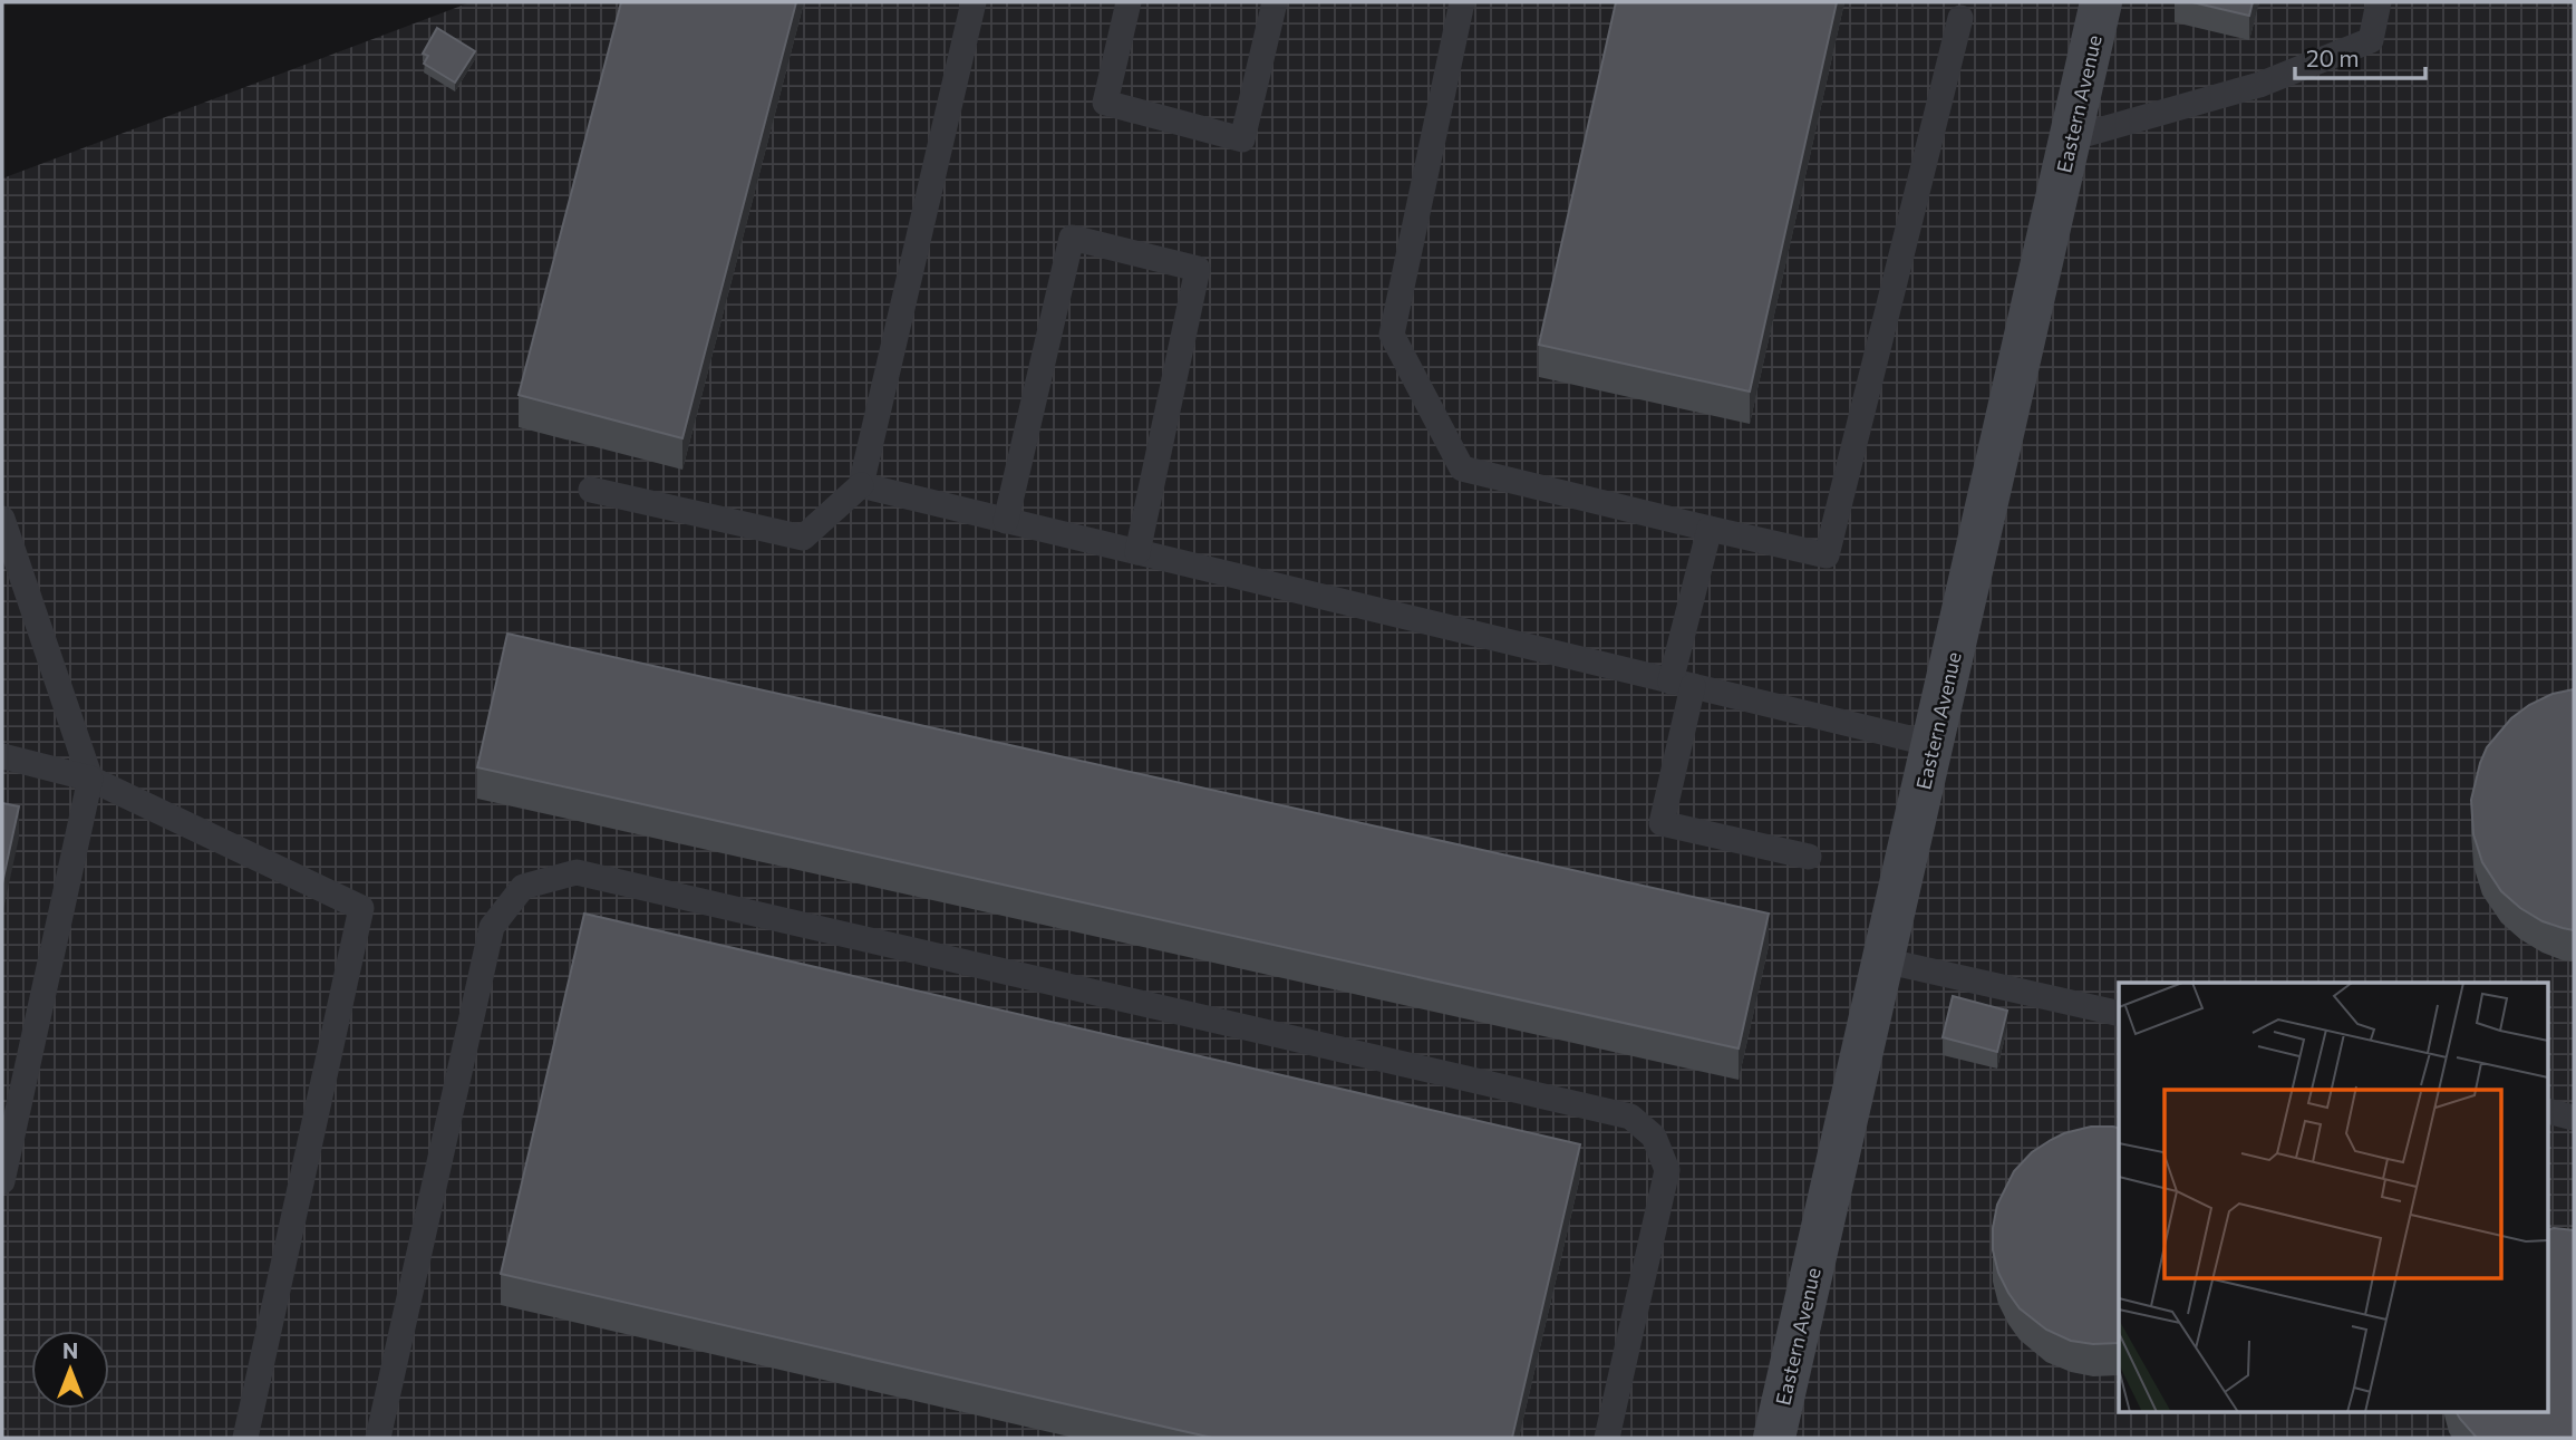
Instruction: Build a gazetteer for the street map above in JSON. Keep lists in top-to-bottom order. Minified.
{"streets":{"main road":["Eastern Avenue"]},"scale_bar":"20 m","north":"top"}
